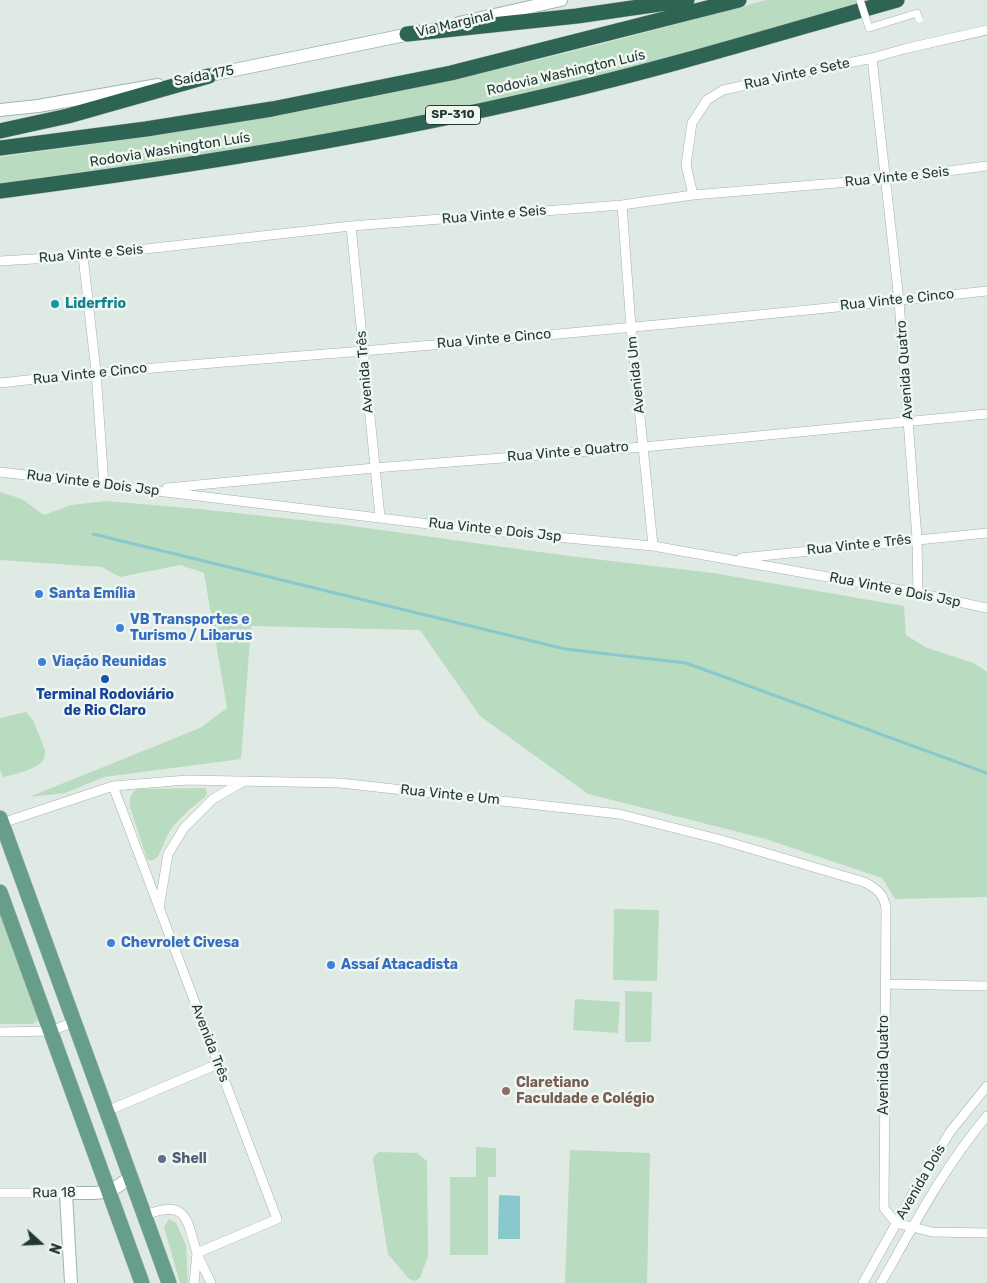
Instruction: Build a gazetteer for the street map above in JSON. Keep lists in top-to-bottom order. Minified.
{"streets":{"highway":["Rodovia Washington Luís","SP-310"],"main road":["Via Marginal","Saída 175","Rua 18"],"street":["Rua Vinte e Sete","Rua Vinte e Seis","Rua Vinte e Cinco","Avenida Quatro","Avenida Três","Avenida Um","Rua Vinte e Quatro","Rua Vinte e Dois Jsp","Rua Vinte e Três","Rua Vinte e Um","Avenida Dois"]},"crossings":[["Via Marginal","Saída 175"],["Rua Vinte e Sete","Rua Vinte e Seis"],["Rua Vinte e Sete","Avenida Quatro"],["Rua Vinte e Seis","Avenida Quatro"],["Rua Vinte e Seis","Avenida Três"],["Rua Vinte e Seis","Avenida Um"],["Rua Vinte e Cinco","Avenida Quatro"],["Rua Vinte e Cinco","Avenida Três"],["Rua Vinte e Cinco","Avenida Um"],["Avenida Quatro","Rua Vinte e Quatro"],["Avenida Quatro","Rua Vinte e Dois Jsp"],["Avenida Quatro","Rua Vinte e Três"],["Avenida Quatro","Rua Vinte e Um"],["Avenida Quatro","Avenida Dois"],["Avenida Três","Rua Vinte e Quatro"],["Avenida Três","Rua Vinte e Dois Jsp"],["Avenida Três","Rua Vinte e Um"],["Avenida Um","Rua Vinte e Quatro"],["Avenida Um","Rua Vinte e Dois Jsp"],["Rua Vinte e Quatro","Rua Vinte e Dois Jsp"],["Rua Vinte e Dois Jsp","Rua Vinte e Três"]],"places":["Liderfrio","Santa Emília","VB Transportes e Turismo / Libarus","Viação Reunidas","Terminal Rodoviário de Rio Claro","Chevrolet Civesa","Assaí Atacadista","Claretiano Faculdade e Colégio","Shell"],"north":"right"}
